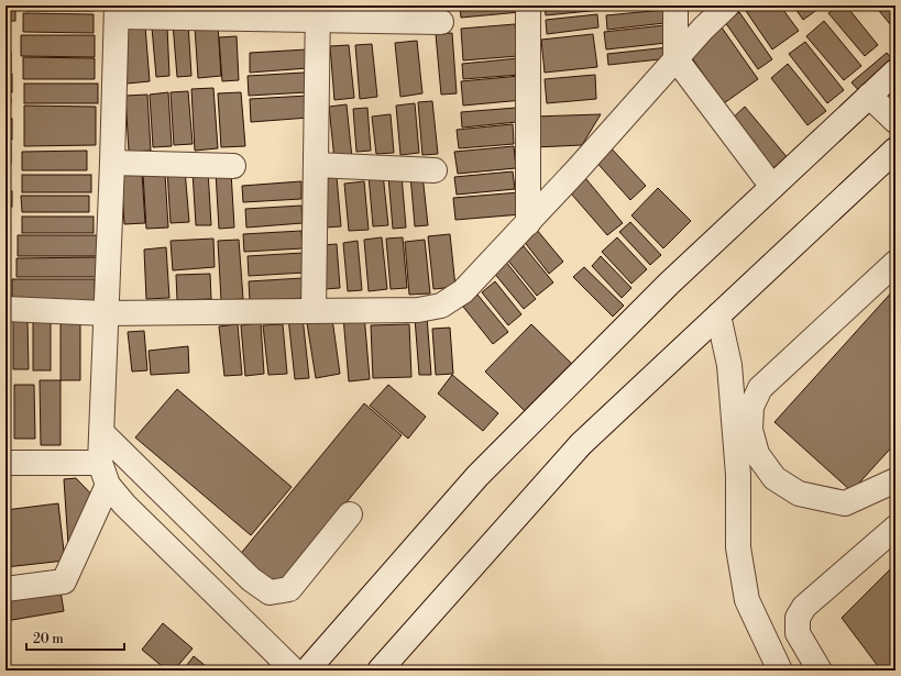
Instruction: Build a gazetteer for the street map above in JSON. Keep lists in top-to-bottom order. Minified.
{"scale_bar":"20 m"}
